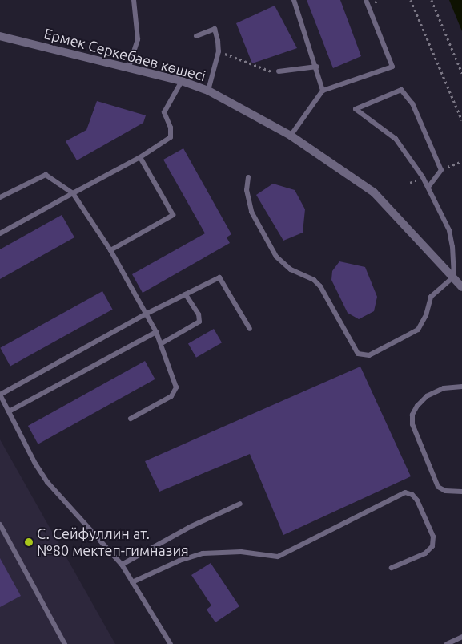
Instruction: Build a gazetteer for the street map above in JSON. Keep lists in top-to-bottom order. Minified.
{"streets":{"street":["Ермек Серкебаев көшесі"]},"places":["С. Сейфуллин ат. №80 мектеп-гимназия"]}
